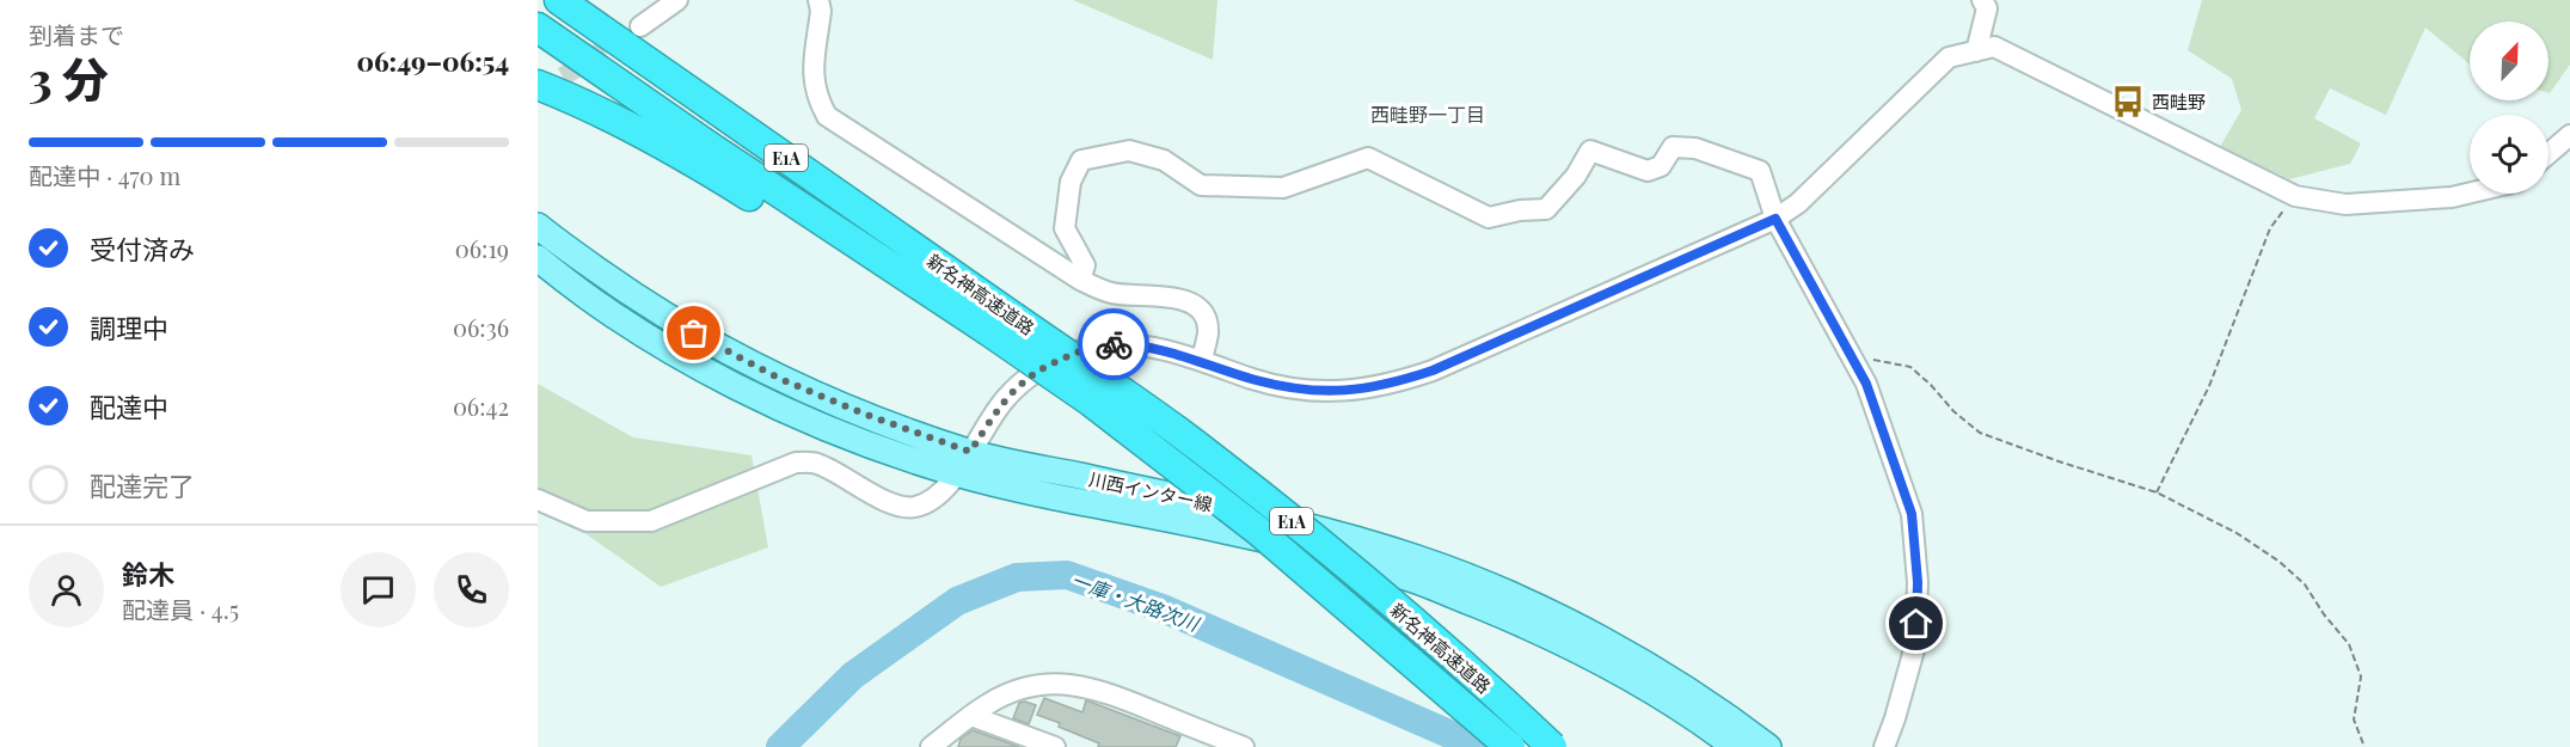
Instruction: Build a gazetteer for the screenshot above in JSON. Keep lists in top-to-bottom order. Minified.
{"streets":{"highway":["E1A","新名神高速道路"],"main road":["川西インター線"]},"districts":["西畦野一丁目"],"water":["一庫・大路次川"],"places":{"bus stop":["西畦野"]},"north":"top right","page":{"heading":["3 分","到着まで","06:49–06:54"],"panel":["鈴木","配達員 · 4.5"],"bar":"配達中 · 470 m","list":[["受付済み","06:19"],["調理中","06:36"],["配達中","06:42"],"配達完了"]}}
